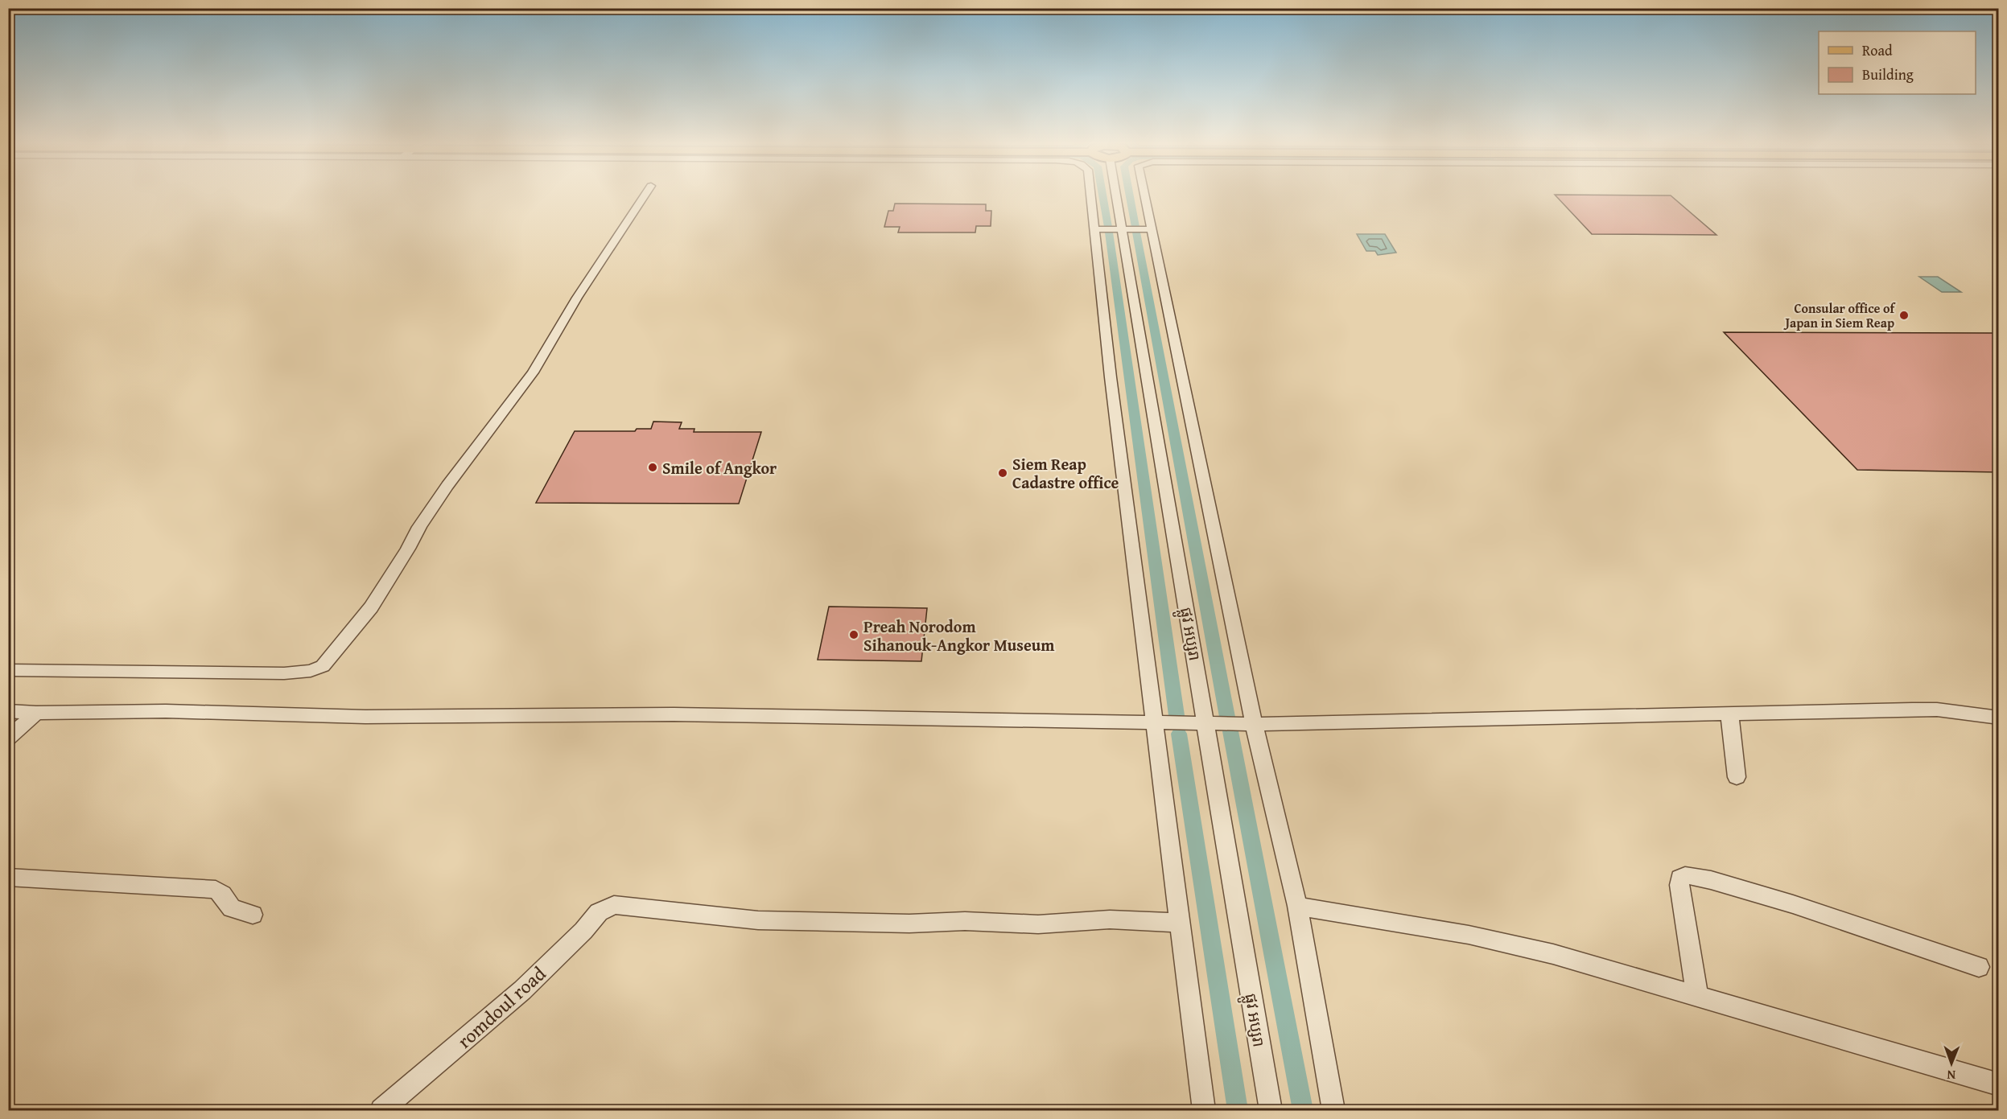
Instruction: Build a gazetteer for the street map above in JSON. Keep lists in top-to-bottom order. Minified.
{"streets":{"street":["ផ្លូវ អប្សរា","romdoul road"]},"places":["Consular office of Japan in Siem Reap","Smile of Angkor","Siem Reap Cadastre office","Preah Norodom Sihanouk-Angkor Museum"],"legend":["Road","Building"],"north":"bottom"}
